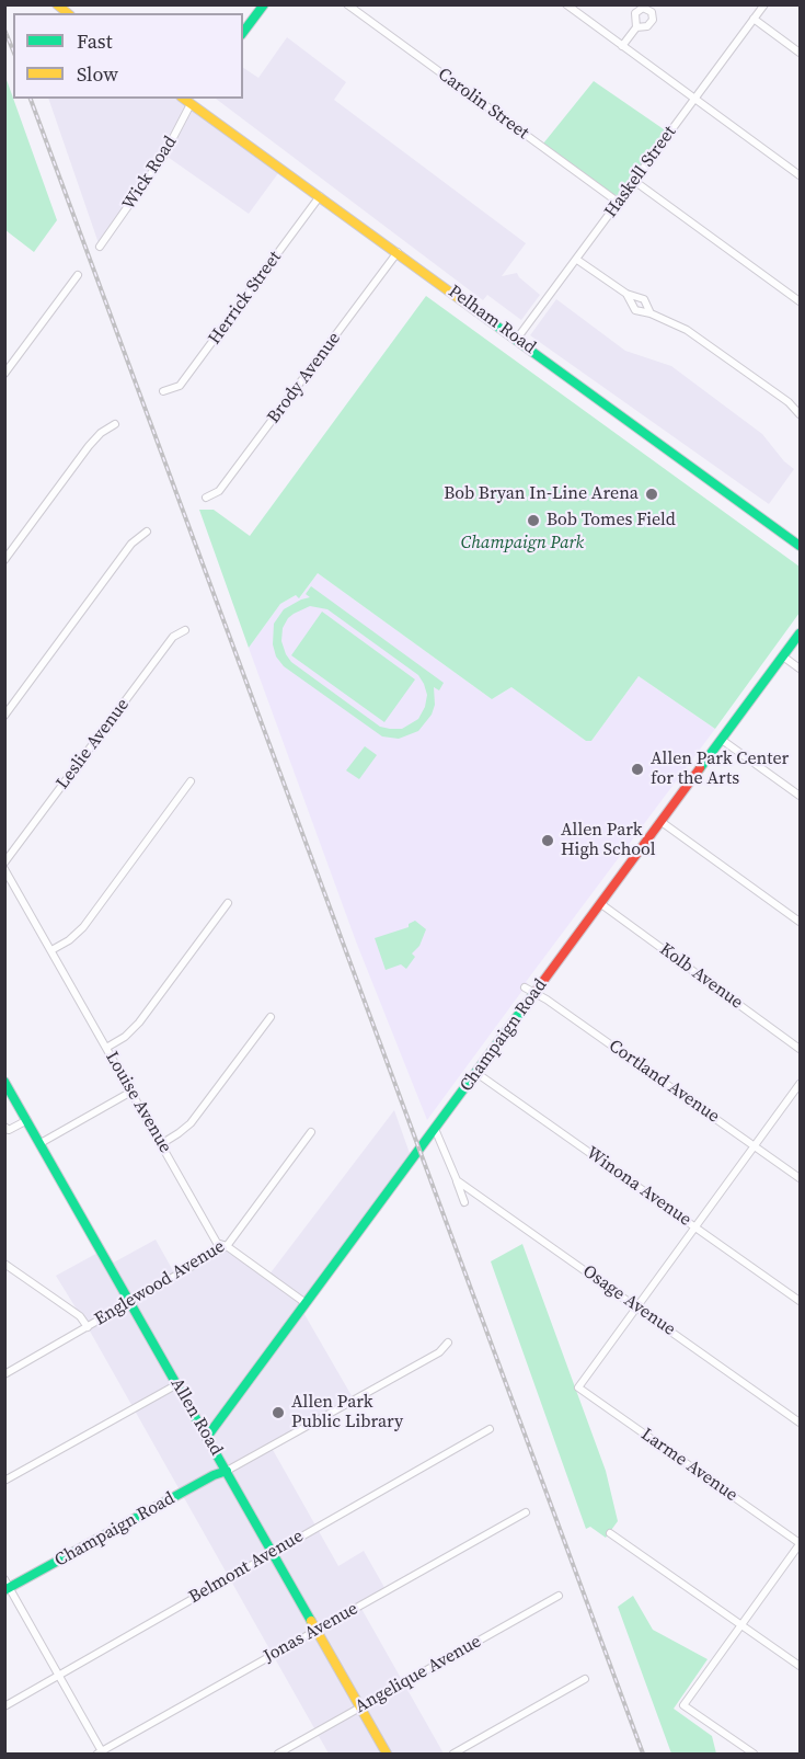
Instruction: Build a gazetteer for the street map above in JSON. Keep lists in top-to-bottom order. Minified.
{"streets":{"main road":["Pelham Road","Champaign Road","Allen Road"],"street":["Carolin Street","Haskell Street","Wick Road","Herrick Street","Brody Avenue","Leslie Avenue","Kolb Avenue","Cortland Avenue","Louise Avenue","Winona Avenue","Englewood Avenue","Osage Avenue","Larme Avenue","Belmont Avenue","Jonas Avenue","Angelique Avenue"]},"crossings":[["Carolin Street","Haskell Street"],["Haskell Street","Pelham Road"],["Wick Road","Pelham Road"],["Herrick Street","Pelham Road"],["Pelham Road","Brody Avenue"],["Kolb Avenue","Champaign Road"],["Champaign Road","Cortland Avenue"],["Champaign Road","Louise Avenue"],["Champaign Road","Winona Avenue"],["Champaign Road","Allen Road"],["Louise Avenue","Englewood Avenue"],["Englewood Avenue","Allen Road"],["Osage Avenue","Larme Avenue"],["Allen Road","Belmont Avenue"],["Allen Road","Jonas Avenue"],["Allen Road","Angelique Avenue"]],"parks":["Champaign Park"],"places":["Bob Bryan In-Line Arena","Bob Tomes Field","Allen Park Center for the Arts","Allen Park High School","Allen Park Public Library"],"legend":["Fast","Slow"]}
